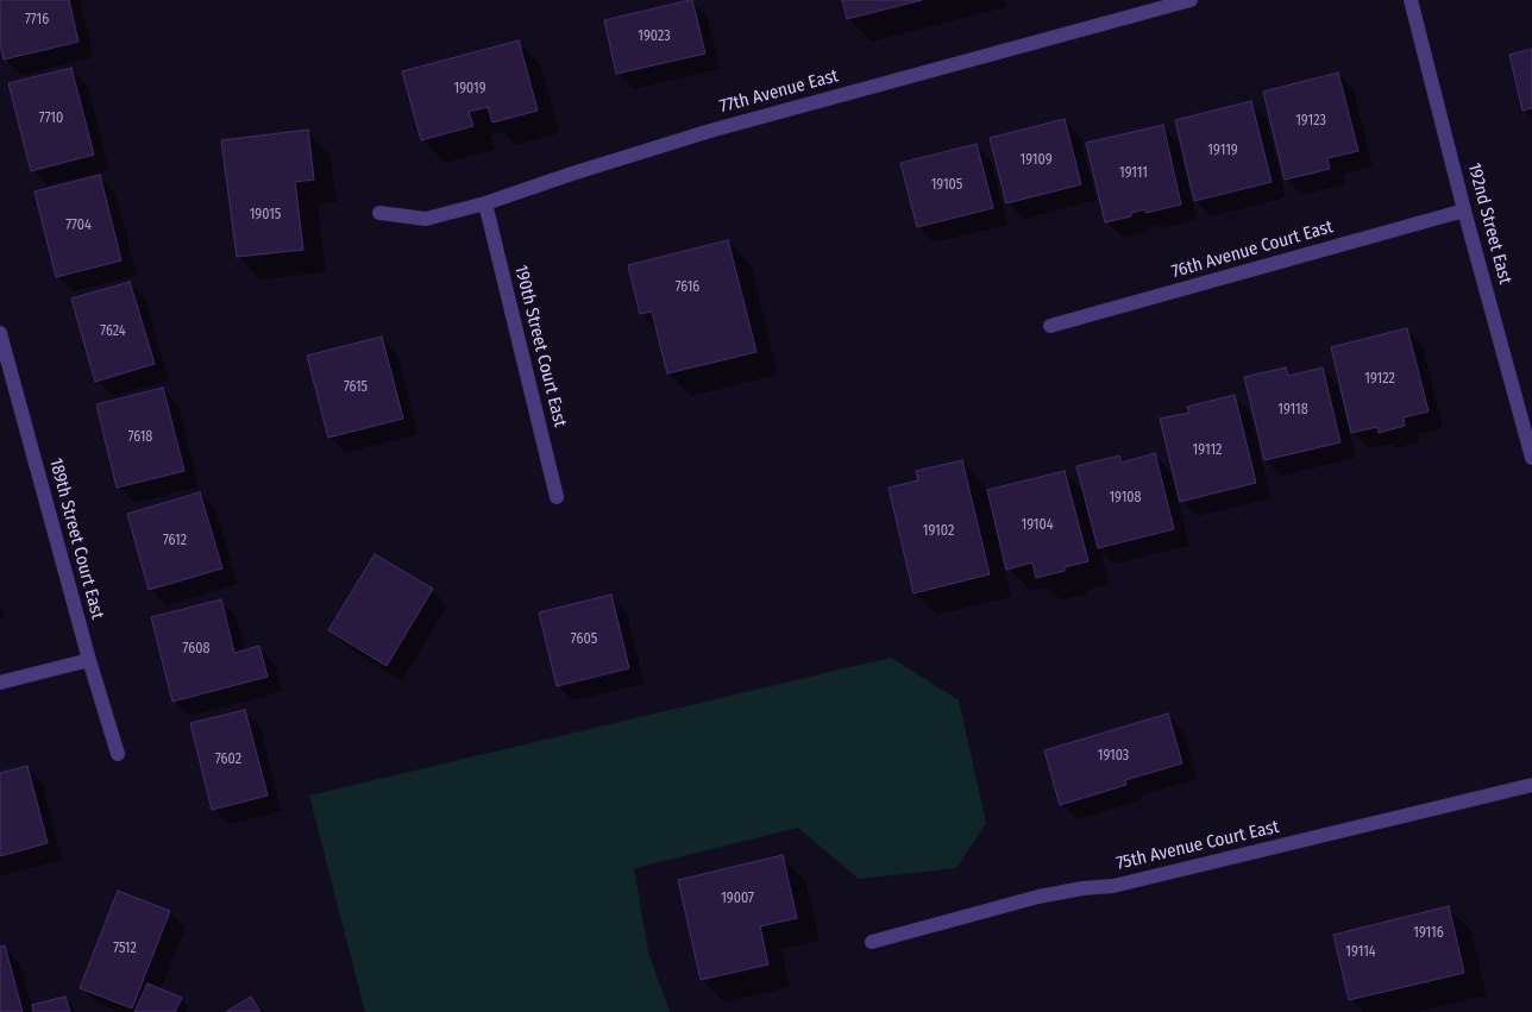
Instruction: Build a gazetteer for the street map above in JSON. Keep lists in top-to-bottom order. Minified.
{"streets":{"street":["77th Avenue East","192nd Street East","76th Avenue Court East","190th Street Court East","189th Street Court East","75th Avenue Court East"]},"crossings":[["77th Avenue East","190th Street Court East"],["192nd Street East","76th Avenue Court East"]],"house_numbers":["7716","19023","19019","7710","19123","19119","19109","19111","19105","19015","7704","7616","7624","19122","7615","19118","7618","19112","19108","19104","19102","7612","7605","7608","19103","7602","19007","19116","7512","19114"]}
